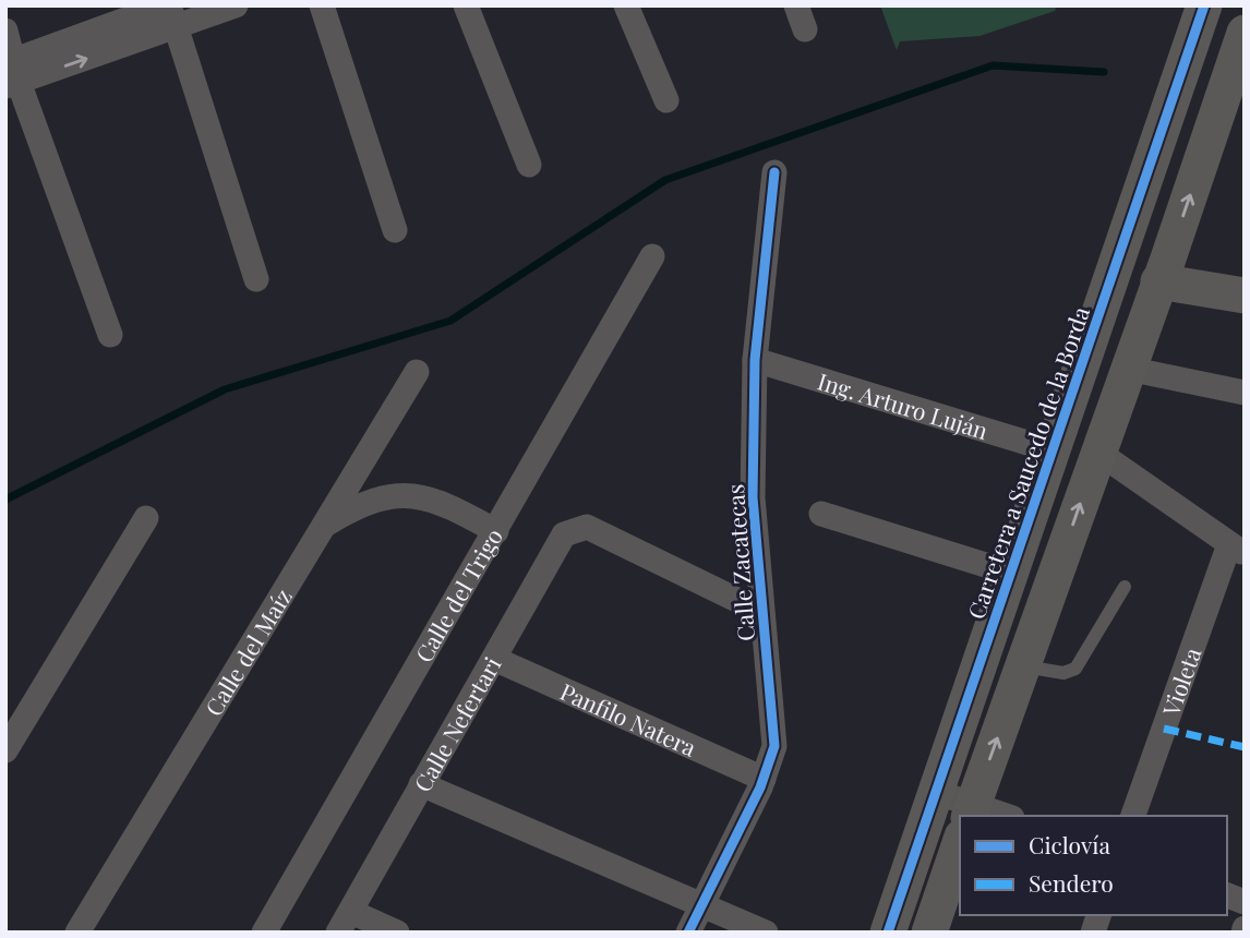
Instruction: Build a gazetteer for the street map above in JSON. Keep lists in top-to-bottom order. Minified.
{"streets":{"street":["Ing. Arturo Luján","Carretera a Saucedo de la Borda","Calle Zacatecas","Calle del Trigo","Calle del Maíz","Violeta","Panfilo Natera","Calle Nefertari"]},"crossings":[["Ing. Arturo Luján","Carretera a Saucedo de la Borda"],["Ing. Arturo Luján","Calle Zacatecas"],["Calle Zacatecas","Panfilo Natera"],["Calle Zacatecas","Calle Nefertari"],["Panfilo Natera","Calle Nefertari"]],"legend":["Ciclovía","Sendero"]}
